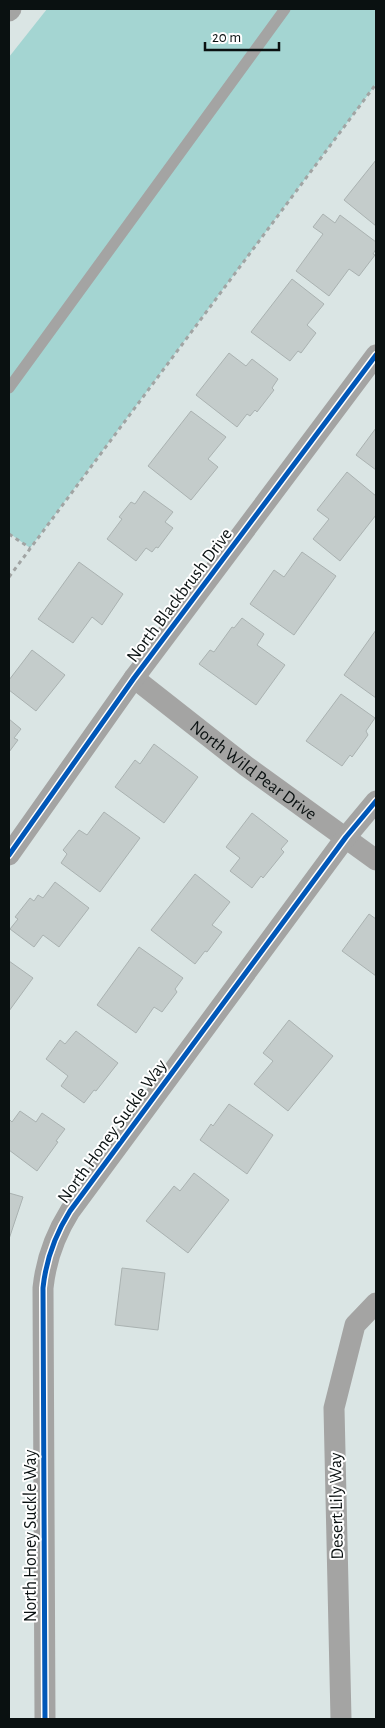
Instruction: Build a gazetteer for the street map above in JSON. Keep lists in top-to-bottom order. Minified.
{"streets":{"street":["North Blackbrush Drive","North Wild Pear Drive","North Honey Suckle Way","Desert Lily Way"]},"crossings":[["North Blackbrush Drive","North Wild Pear Drive"],["North Wild Pear Drive","North Honey Suckle Way"]],"scale_bar":"20 m"}
